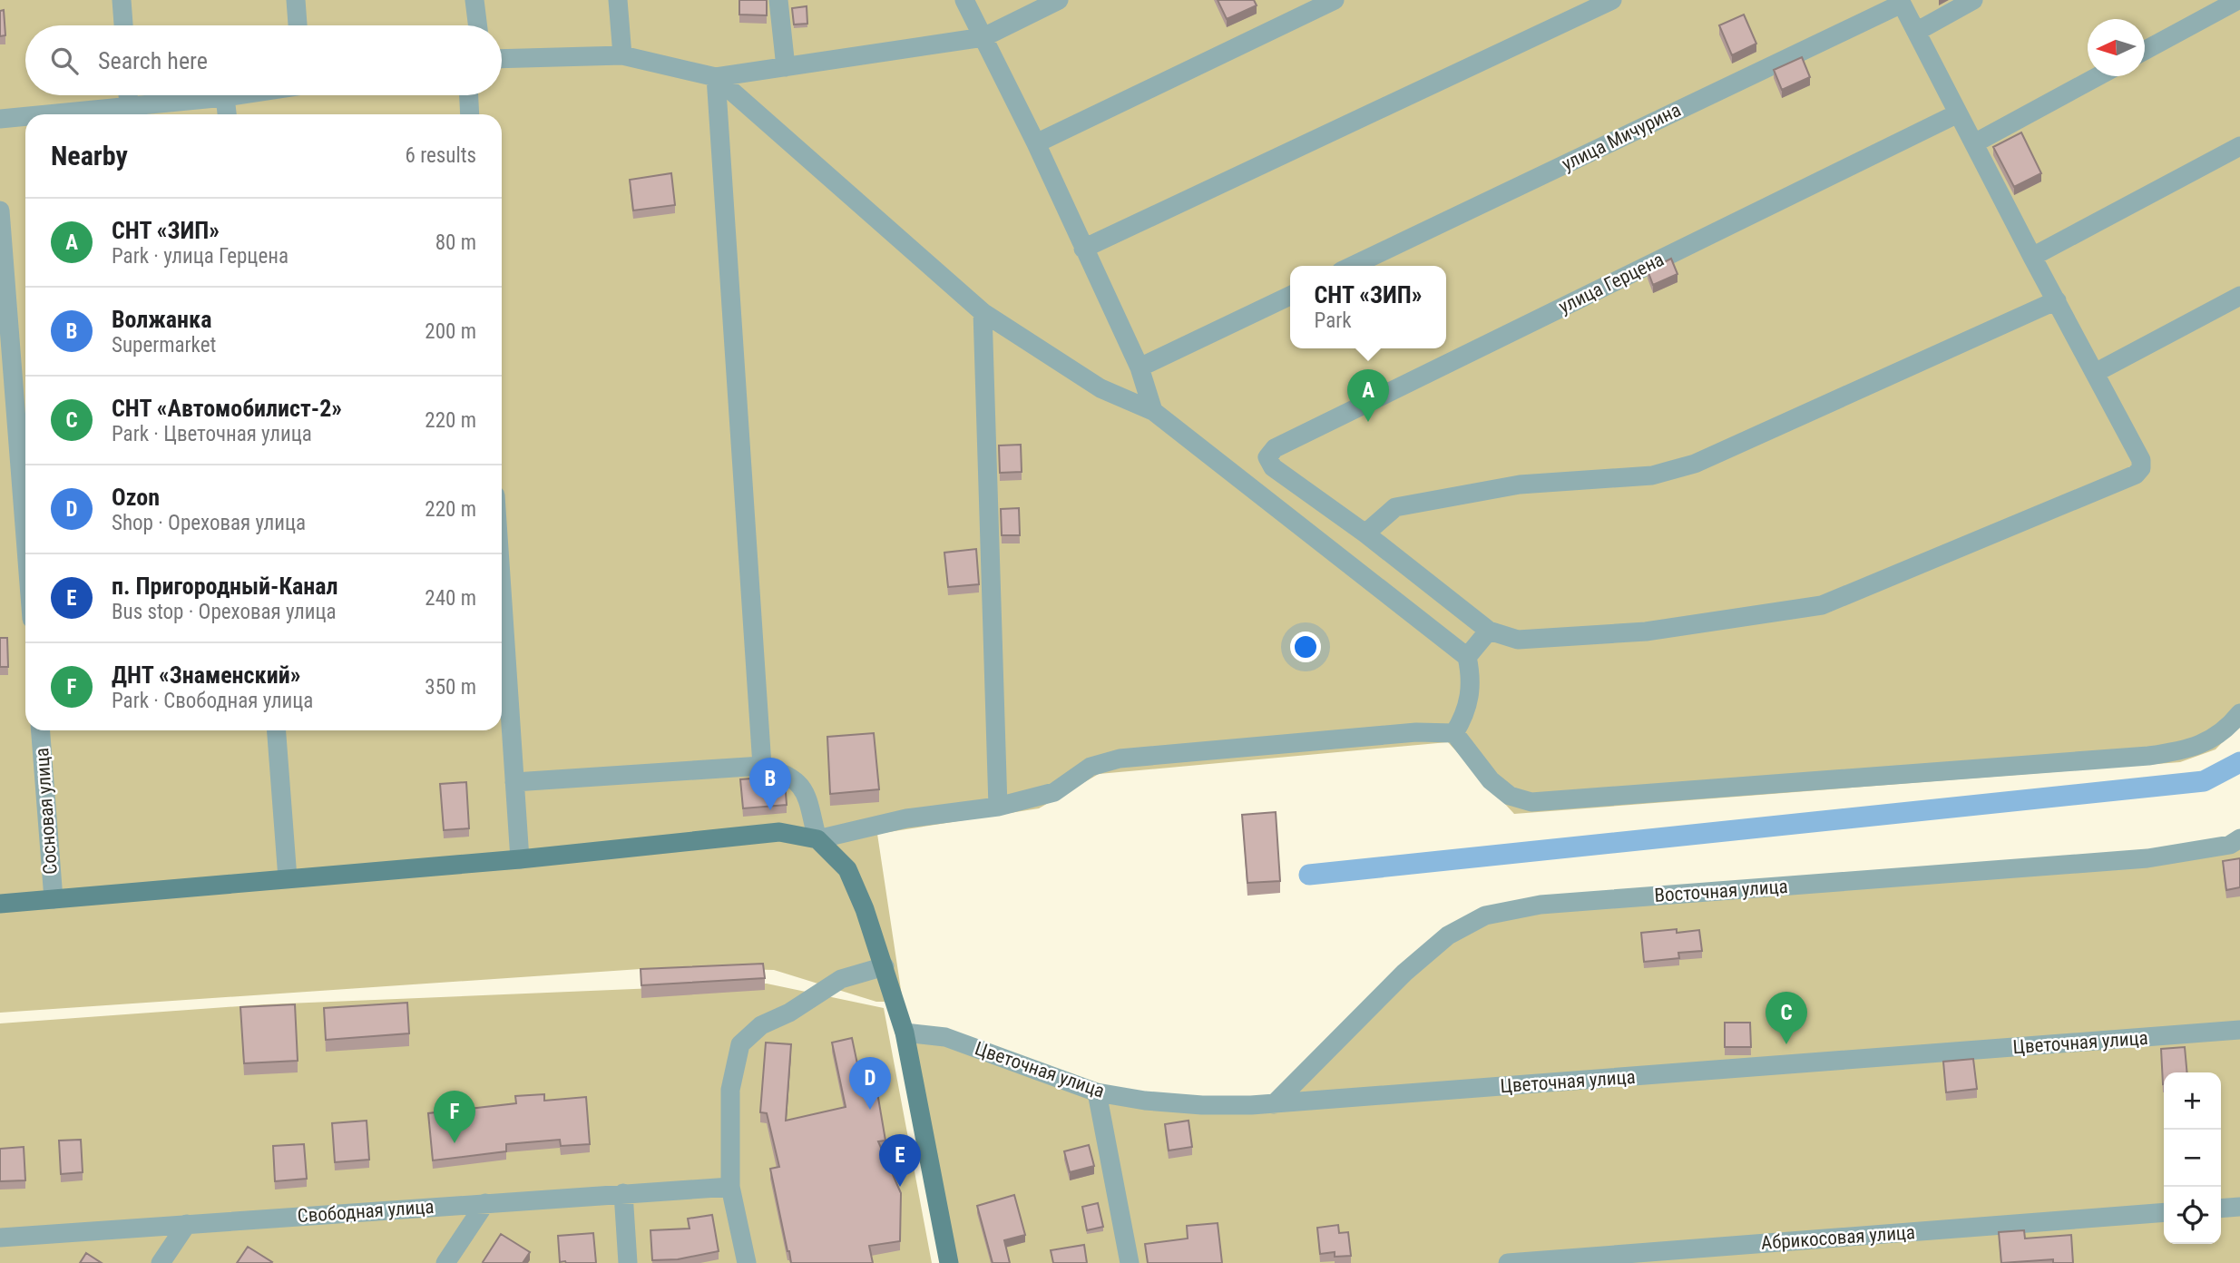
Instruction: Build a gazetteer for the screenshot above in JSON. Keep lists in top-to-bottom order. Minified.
{"streets":{"street":["улица Мичурина","улица Герцена","Сосновая улица","Восточная улица","Цветочная улица","Свободная улица","Абрикосовая улица"]},"crossings":[["Восточная улица","Цветочная улица"]],"north":"left","page":{"search":"Search here","heading":["Nearby","6 results"],"list":[{"mark":"A","name":"СНТ «ЗИП»","note":"Park · улица Герцена","value":"80 m"},{"mark":"B","name":"Волжанка","note":"Supermarket","value":"200 m"},{"mark":"C","name":"СНТ «Автомобилист-2»","note":"Park · Цветочная улица","value":"220 m"},{"mark":"D","name":"Ozon","note":"Shop · Ореховая улица","value":"220 m"},{"mark":"E","name":"п. Пригородный-Канал","note":"Bus stop · Ореховая улица","value":"240 m"},{"mark":"F","name":"ДНТ «Знаменский»","note":"Park · Свободная улица","value":"350 m"}],"popup":["СНТ «ЗИП»","Park"],"pins":["A","B","C","D","F","E"],"map_buttons":["+","−"]}}
